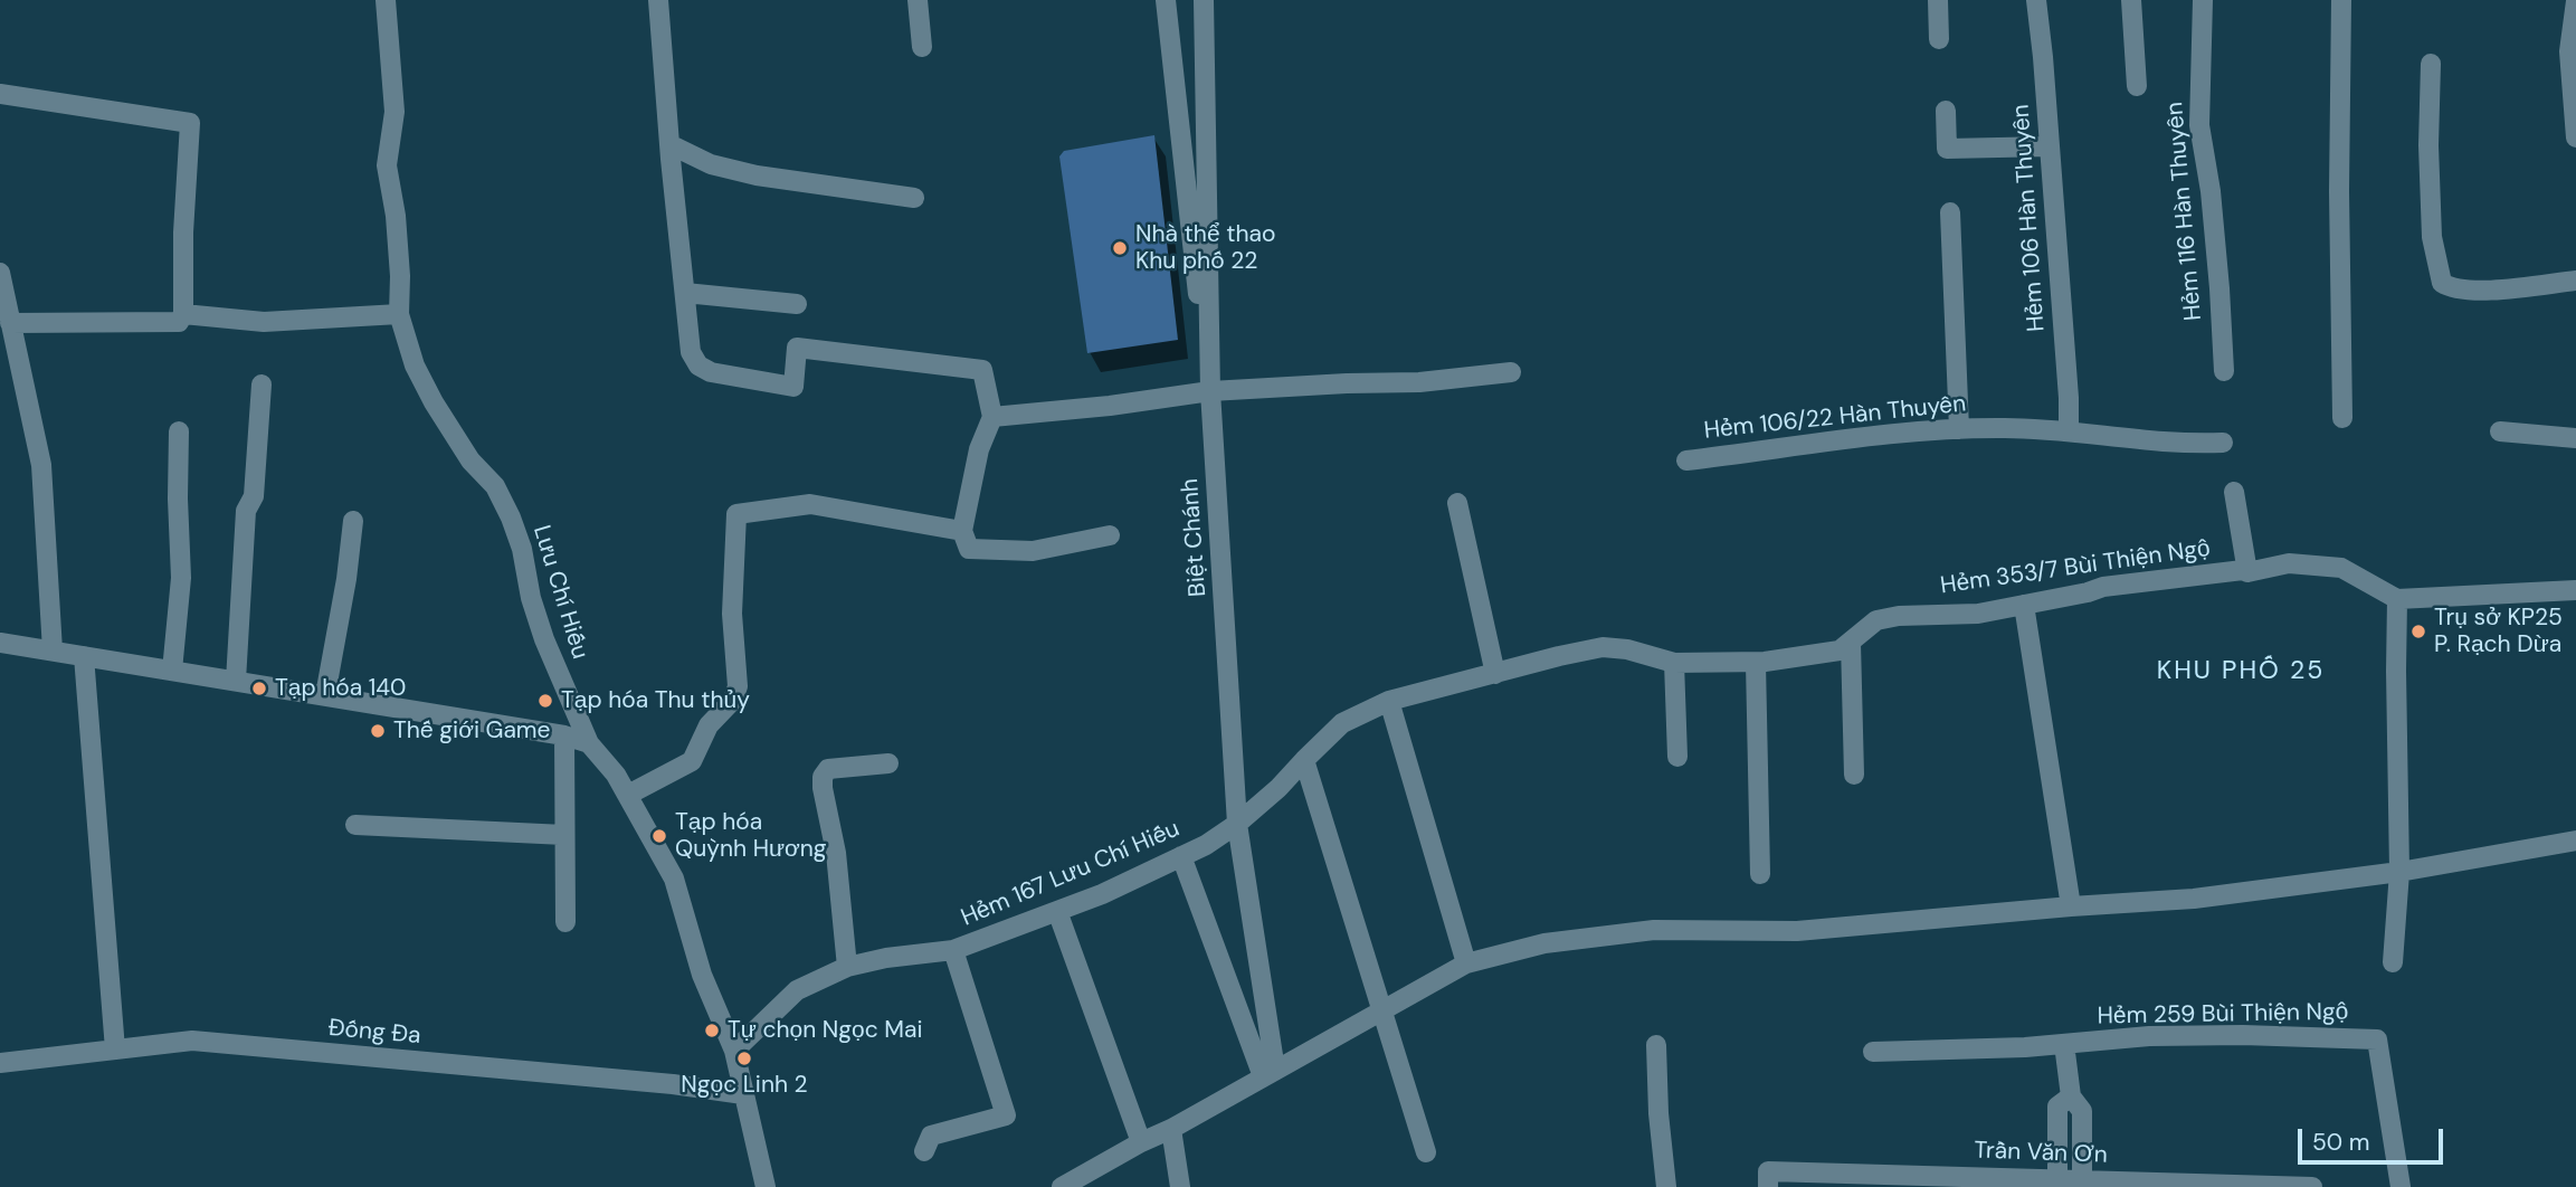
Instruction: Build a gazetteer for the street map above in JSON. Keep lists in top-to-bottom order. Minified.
{"streets":{"street":["Hẻm 116 Hàn Thuyên","Hẻm 106 Hàn Thuyên","Hẻm 106/22 Hàn Thuyên","Biệt Chánh","Hẻm 353/7 Bùi Thiện Ngộ","Lưu Chí Hiếu","Hẻm 167 Lưu Chí Hiếu","Hẻm 259 Bùi Thiện Ngộ","Đống Đa","Trần Văn Ơn"]},"crossings":[["Hẻm 106 Hàn Thuyên","Hẻm 106/22 Hàn Thuyên"],["Biệt Chánh","Hẻm 167 Lưu Chí Hiếu"],["Hẻm 353/7 Bùi Thiện Ngộ","Hẻm 167 Lưu Chí Hiếu"],["Lưu Chí Hiếu","Hẻm 167 Lưu Chí Hiếu"],["Lưu Chí Hiếu","Đống Đa"]],"districts":["KHU PHỐ 25"],"places":["Nhà thể thao Khu phố 22","Trụ sở KP25 P. Rạch Dừa","Tạp hóa 140","Tạp hóa Thu thủy","Thế giới Game","Tạp hóa Quỳnh Hương","Tự chọn Ngọc Mai","Ngọc Linh 2"],"scale_bar":"50 m"}
